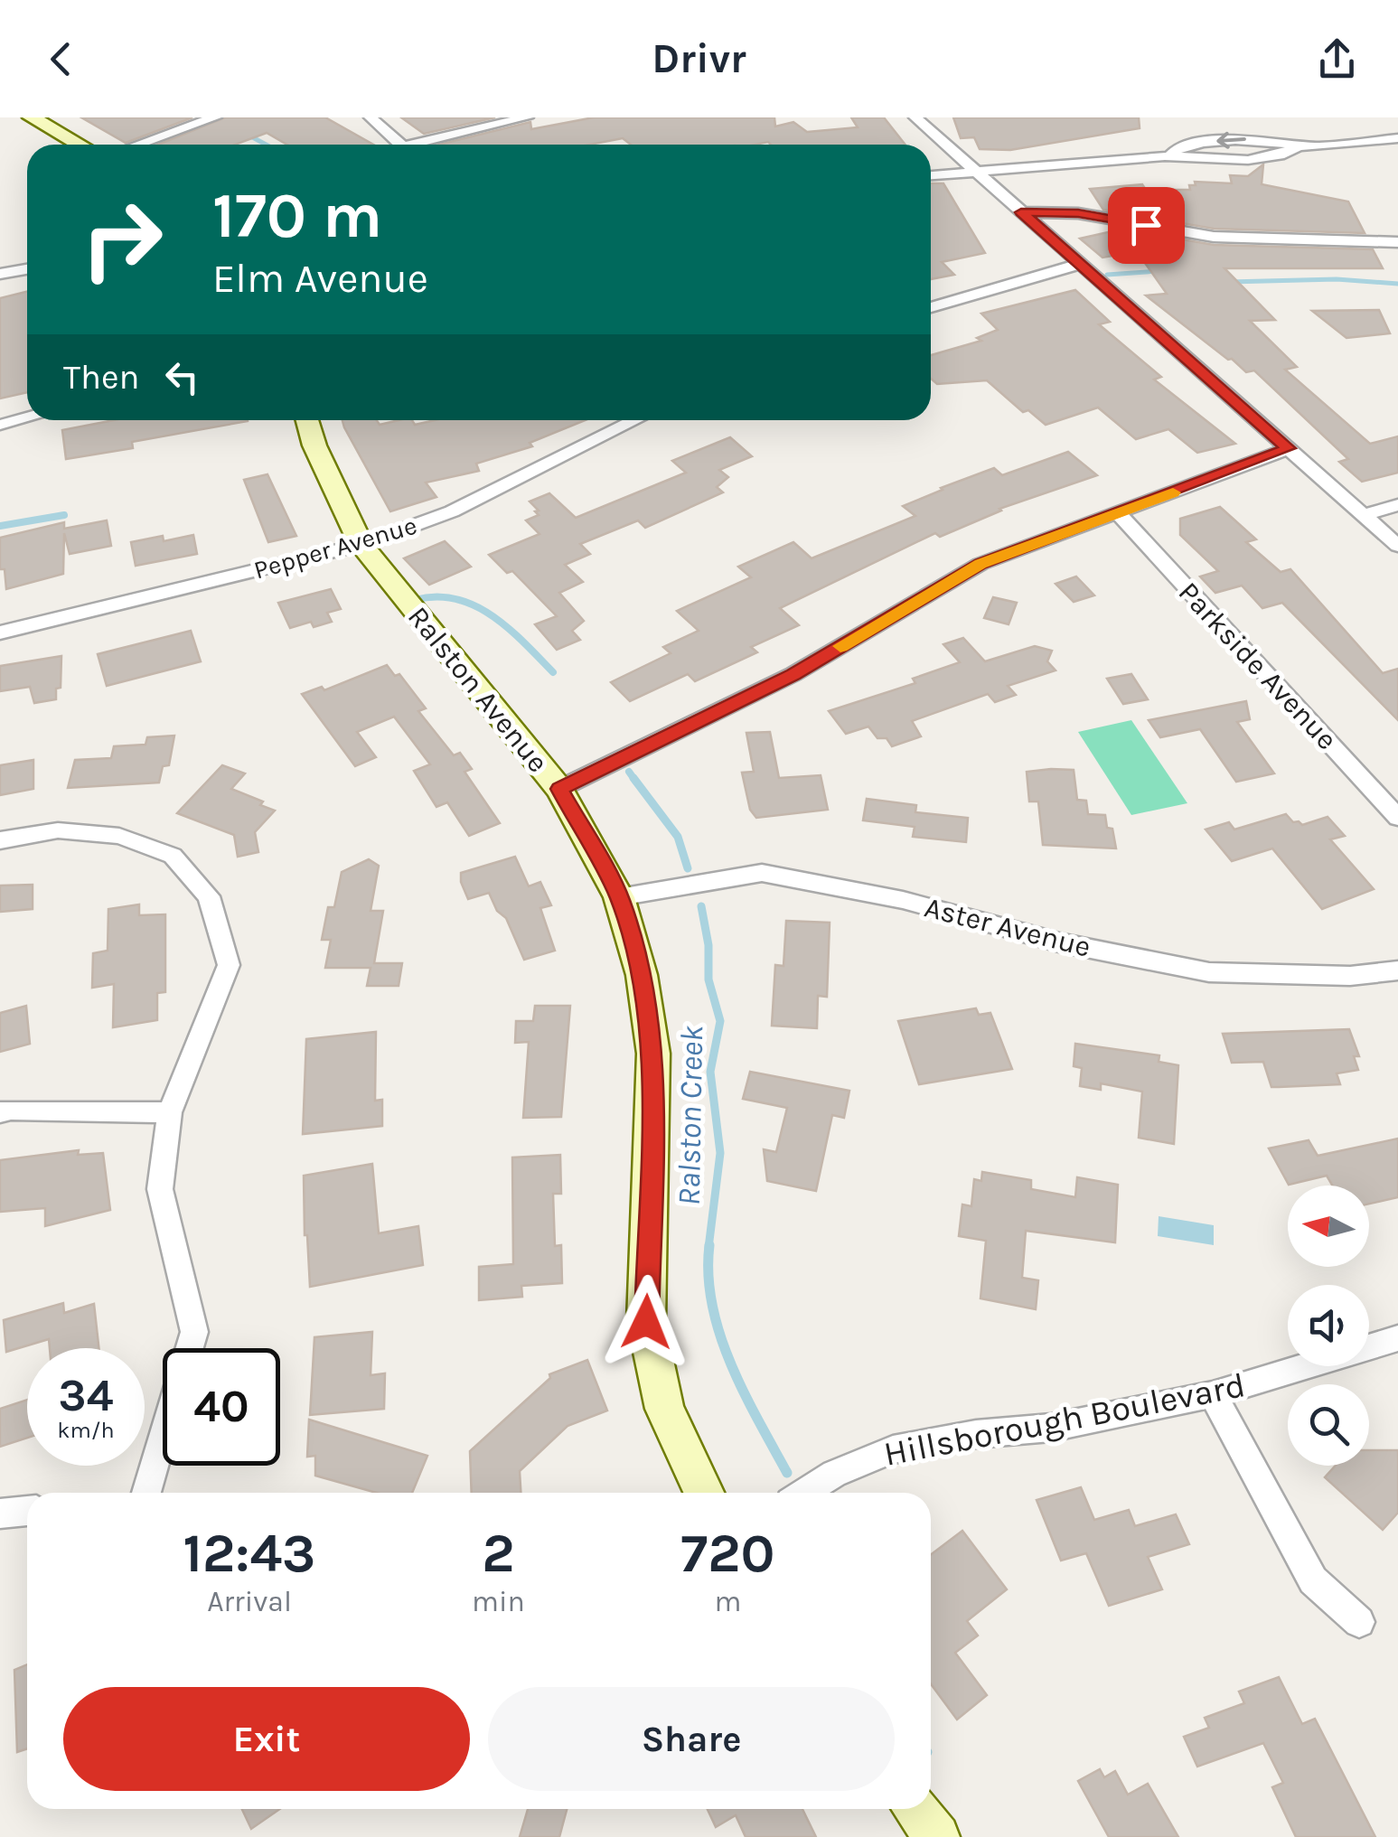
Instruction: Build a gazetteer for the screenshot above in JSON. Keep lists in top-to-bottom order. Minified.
{"streets":{"street":["Pepper Avenue","Parkside Avenue","Ralston Avenue","Aster Avenue","Hillsborough Boulevard"]},"crossings":[["Pepper Avenue","Ralston Avenue"],["Ralston Avenue","Aster Avenue"]],"water":["Ralston Creek"],"north":"left","page":{"header":"Drivr","turn":["170 m","Elm Avenue"],"then":"Then","speed":"34 km/h","limit":"40","eta":["12:43","Arrival","2","min","720","m"],"buttons":["Exit","Share"]}}
